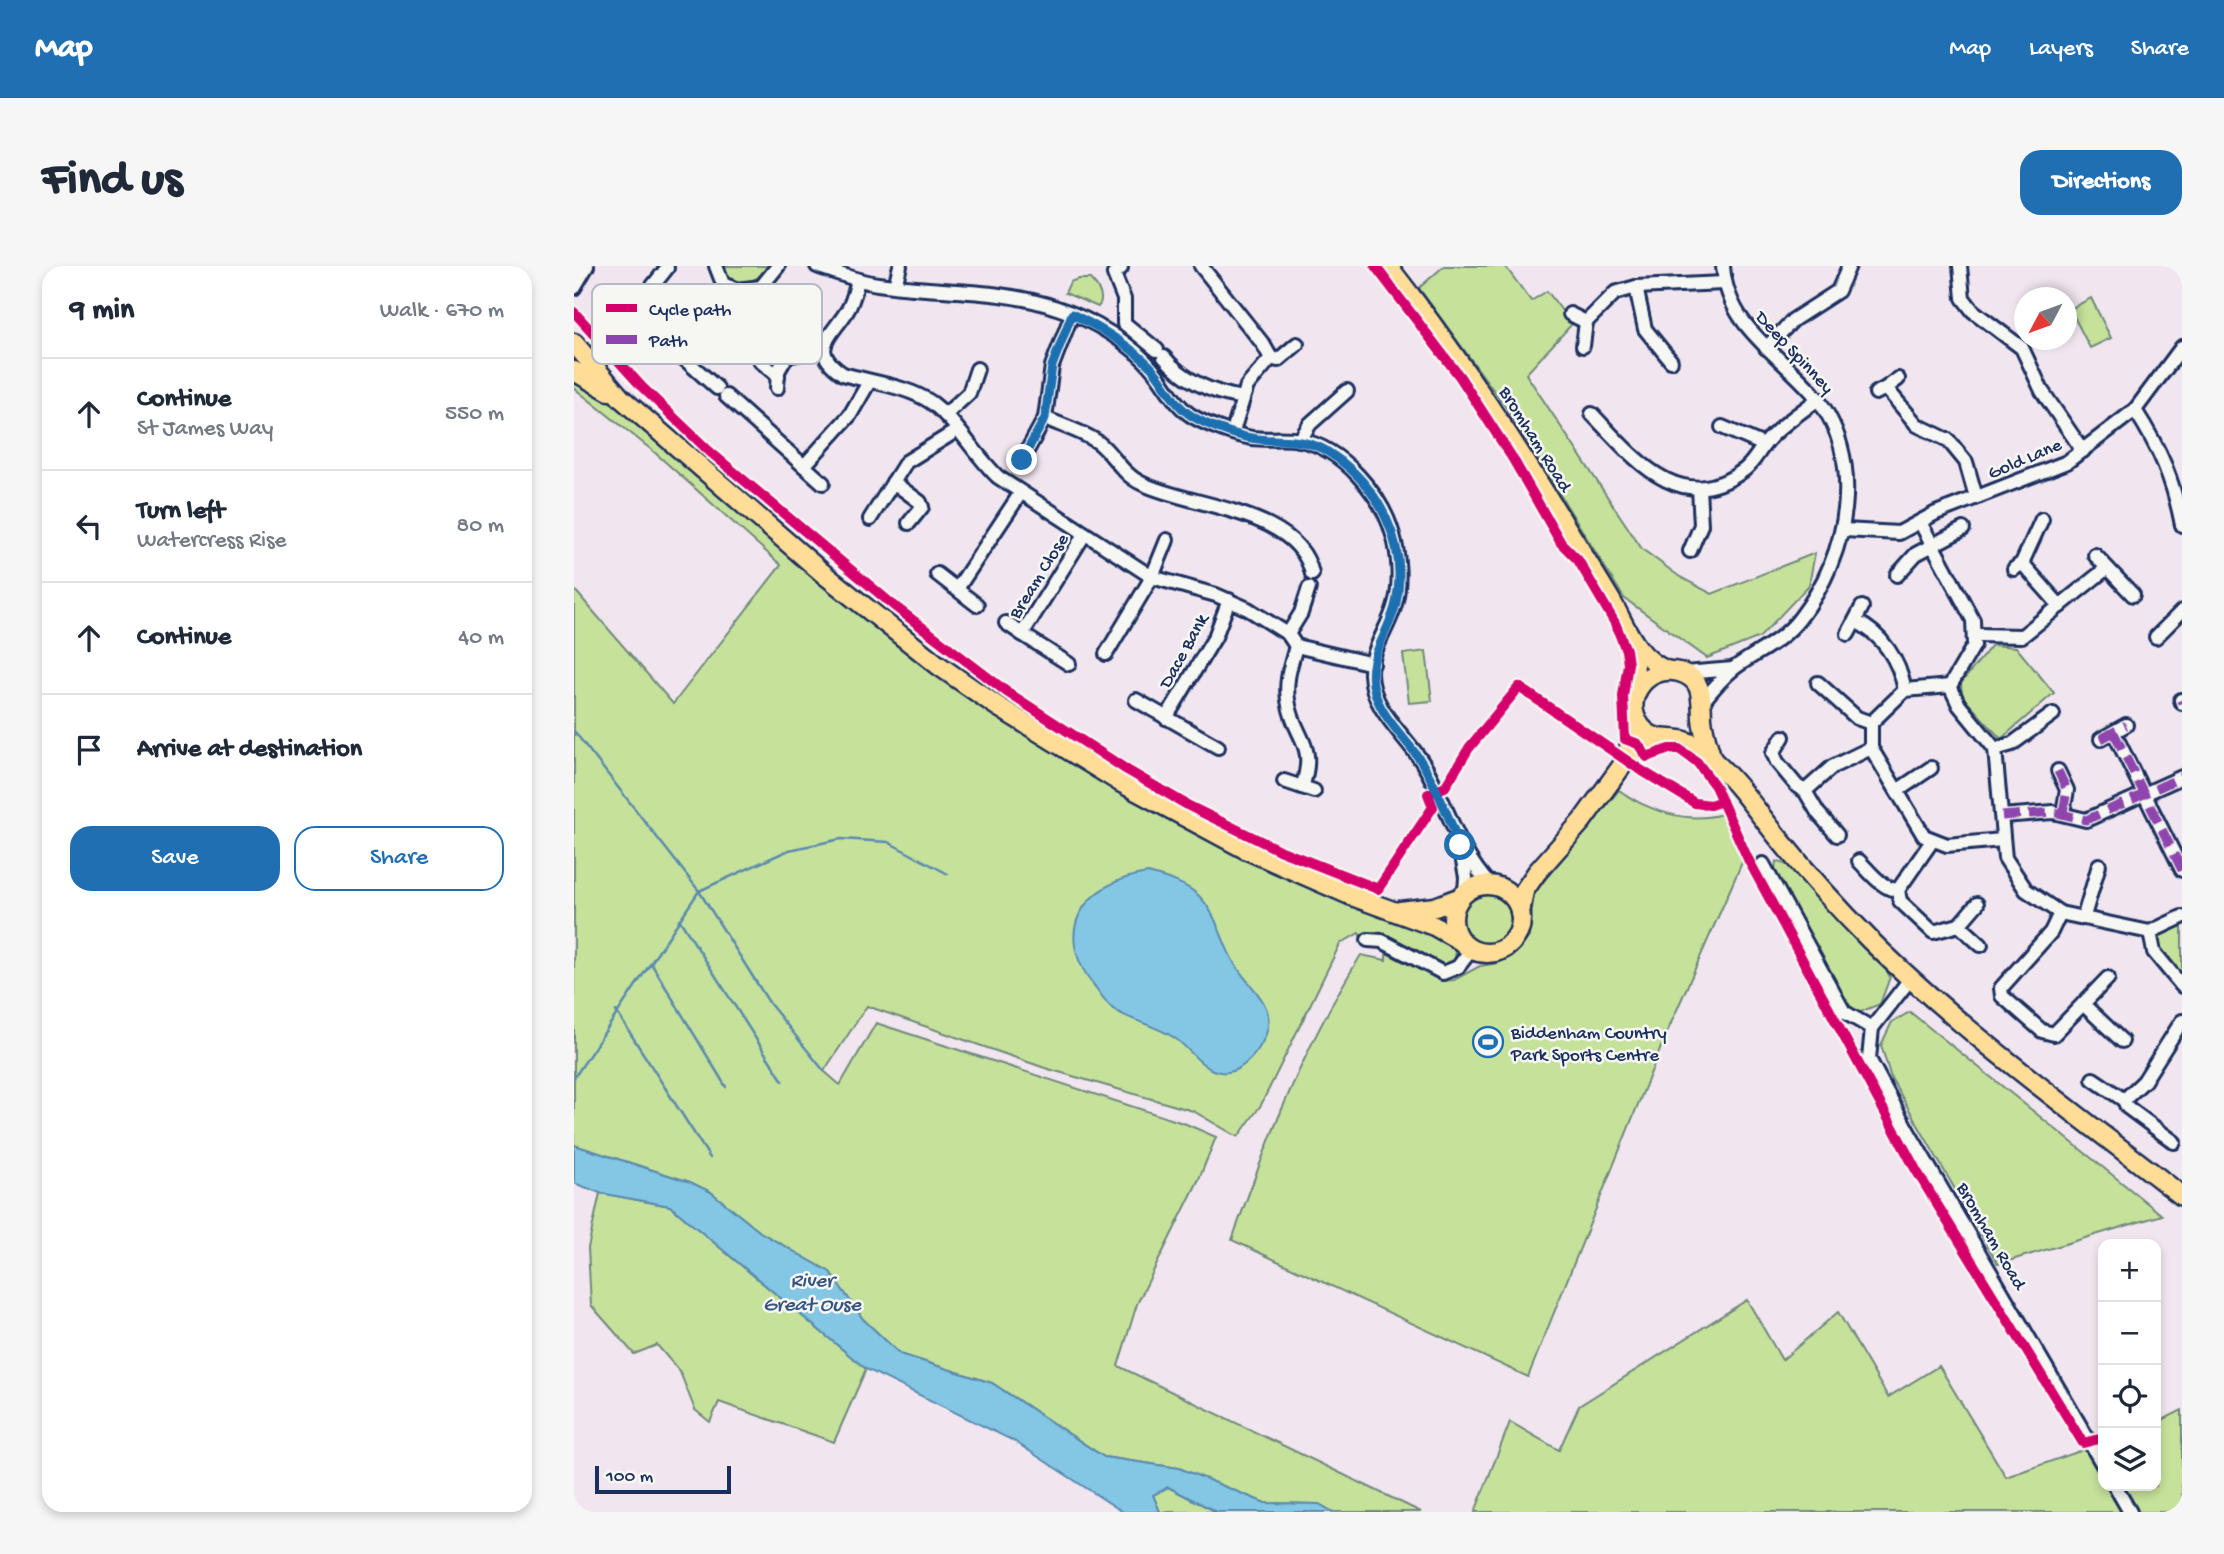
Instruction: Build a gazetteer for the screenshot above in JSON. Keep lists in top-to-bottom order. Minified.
{"streets":{"main road":["Bromham Road"],"street":["Deep Spinney","Gold Lane","Bream Close","Dace Bank"]},"crossings":[["Deep Spinney","Bromham Road"],["Deep Spinney","Gold Lane"]],"water":["River Great Ouse"],"places":{"sports":["Biddenham Country Park Sports Centre"]},"legend":["Cycle path","Path"],"scale_bar":"100 m","north":"bottom left","page":{"header":"Map","nav":["Map","Layers","Share"],"buttons":["Directions",["Save","Share"]],"title":"Find us","heading":["9 min","Walk · 670 m"],"list":[["Continue","St James Way","550 m"],["Turn left","Watercress Rise","80 m"],["Continue","40 m"],"Arrive at destination"],"map_buttons":["+","−"],"scale":"100 m"}}
